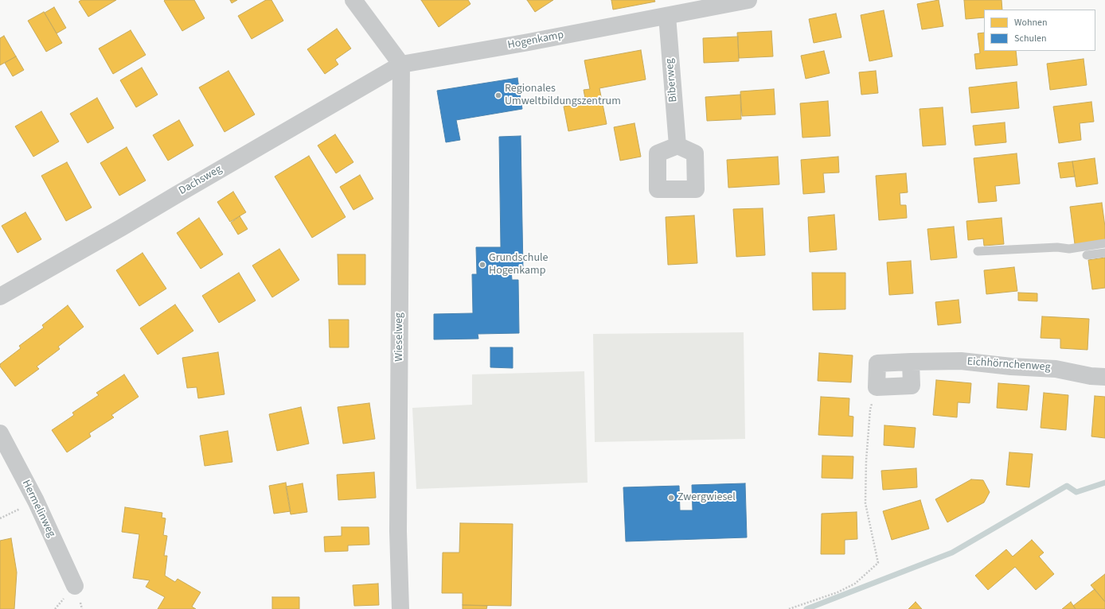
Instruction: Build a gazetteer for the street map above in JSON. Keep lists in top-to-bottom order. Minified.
{"streets":{"street":["Hogenkamp","Biberweg","Dachsweg","Wieselweg","Eichhörnchenweg","Hermelinweg"]},"crossings":[["Hogenkamp","Biberweg"],["Hogenkamp","Dachsweg"],["Hogenkamp","Wieselweg"],["Dachsweg","Wieselweg"]],"places":["Regionales Umweltbildungszentrum","Grundschule Hogenkamp","Zwergwiesel"],"legend":["Wohnen","Schulen"]}
